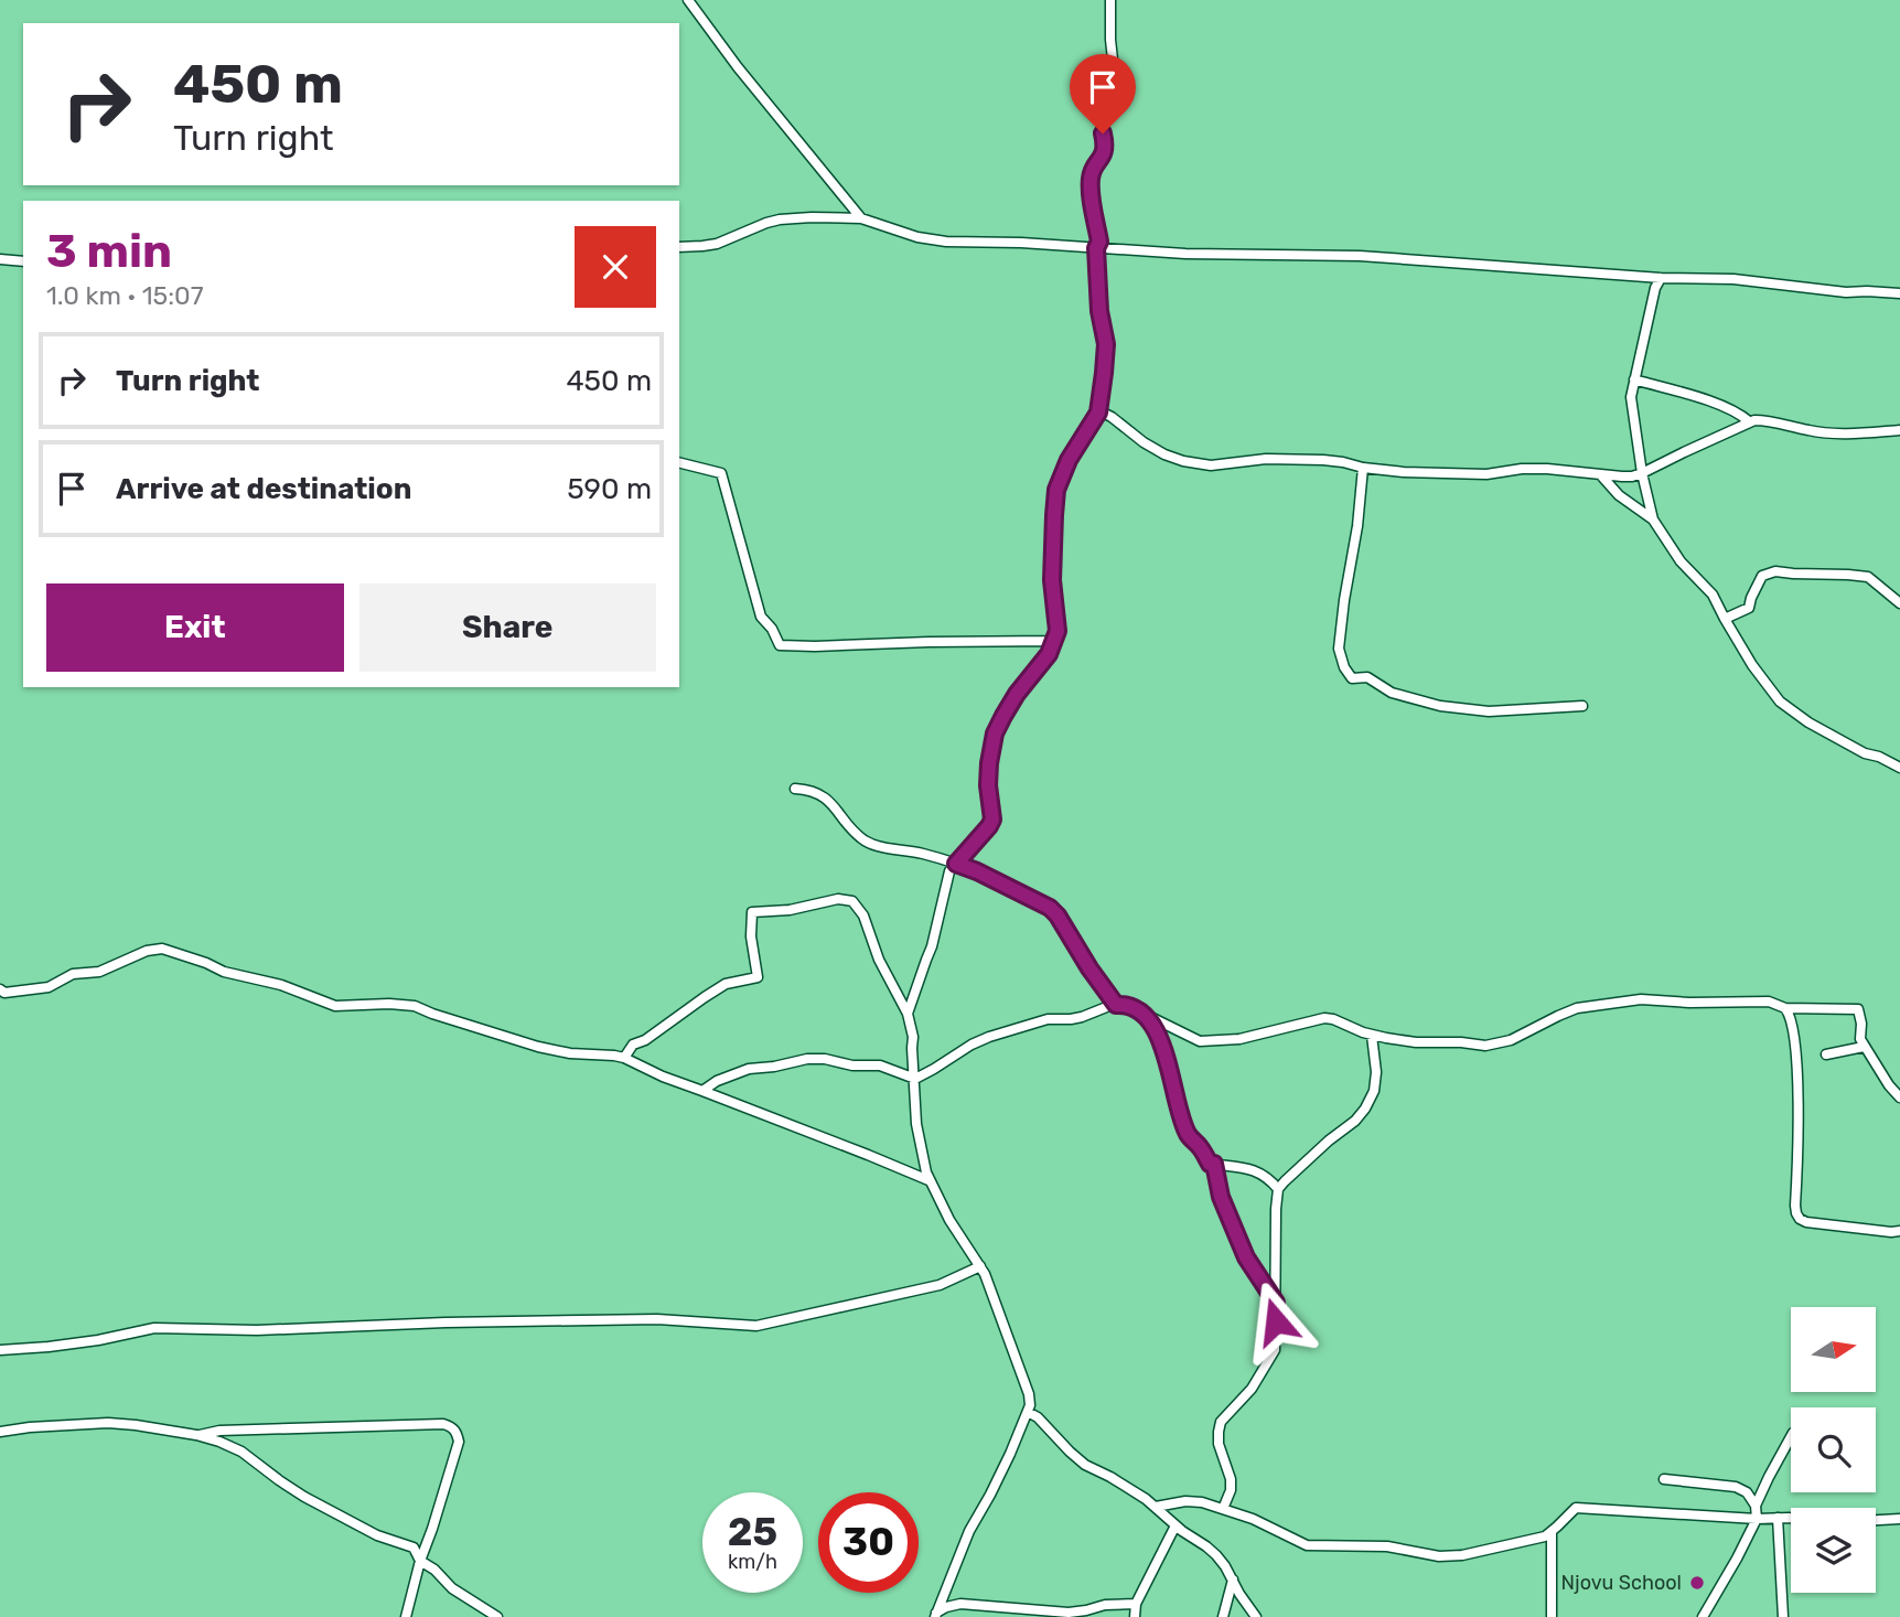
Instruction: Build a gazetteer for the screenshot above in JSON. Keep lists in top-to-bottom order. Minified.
{"places":["Njovu School"],"north":"right","page":{"turn":["450 m","Turn right"],"heading":["3 min","1.0 km · 15:07"],"list":[{"name":"Turn right","value":"450 m"},{"name":"Arrive at destination","value":"590 m"}],"buttons":["Exit","Share"],"speed":"25 km/h","limit":"30"}}
